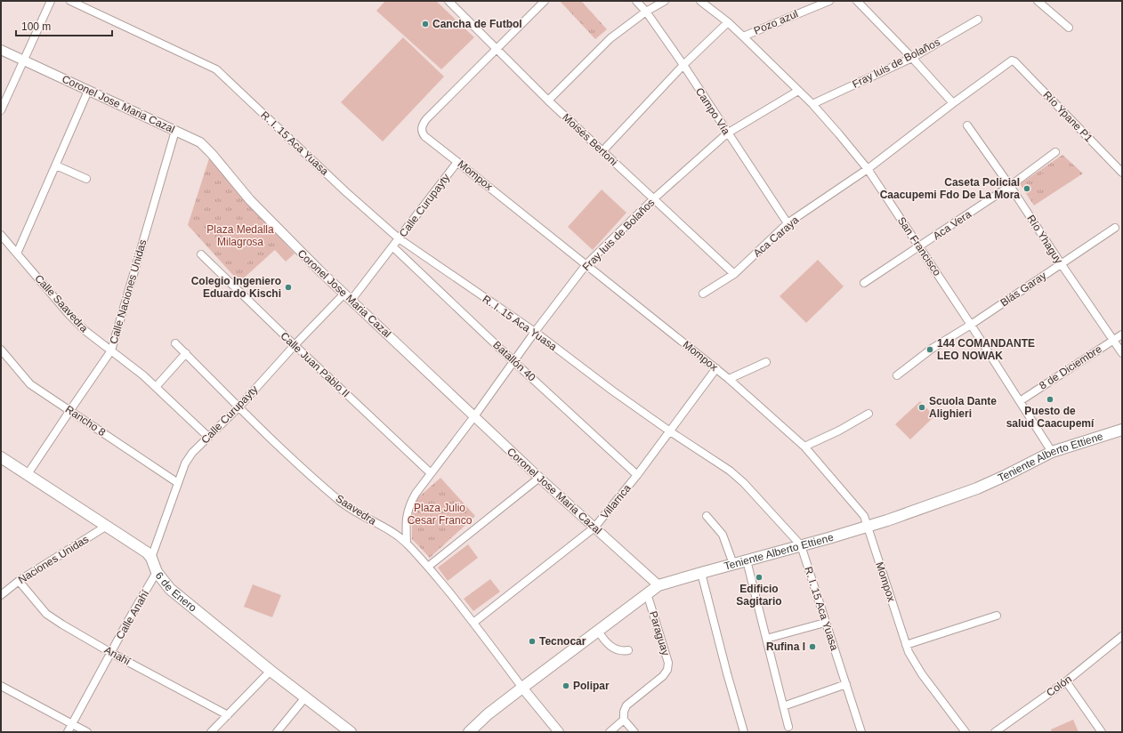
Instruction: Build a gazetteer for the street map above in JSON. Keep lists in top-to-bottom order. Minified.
{"streets":{"main road":["Teniente Alberto Ettiene","6 de Enero"],"street":["Pozo azul","Fray luis de Bolaños","Coronel Jose Maria Cazal","Campo Vía","Río Ypane P1","Moisés Bertoni","R. I. 15 Aca Yuasa","Mompox","Calle Curupayty","Aca Vera","Aca Caraya","Río Yhaguy","San Francisco","Blás Garay","Calle Naciones Unidas","Calle Saavedra","Batallón 40","Calle Juan Pablo II","8 de Diciembre","Rancho 8","Villarrica","Saavedra","Naciones Unidas","Calle Anahí","Paraguay","Anahí","Colón"]},"crossings":[["Pozo azul","San Francisco"],["Fray luis de Bolaños","Coronel Jose Maria Cazal"],["Fray luis de Bolaños","Campo Vía"],["Fray luis de Bolaños","Moisés Bertoni"],["Fray luis de Bolaños","R. I. 15 Aca Yuasa"],["Fray luis de Bolaños","Mompox"],["Fray luis de Bolaños","San Francisco"],["Fray luis de Bolaños","Batallón 40"],["Fray luis de Bolaños","Calle Juan Pablo II"],["Fray luis de Bolaños","Saavedra"],["Coronel Jose Maria Cazal","Calle Curupayty"],["Coronel Jose Maria Cazal","Calle Naciones Unidas"],["Coronel Jose Maria Cazal","Teniente Alberto Ettiene"],["Coronel Jose Maria Cazal","Villarrica"],["Campo Vía","Aca Caraya"],["Río Ypane P1","Aca Caraya"],["Moisés Bertoni","Mompox"],["Moisés Bertoni","Aca Caraya"],["R. I. 15 Aca Yuasa","Calle Curupayty"],["R. I. 15 Aca Yuasa","Teniente Alberto Ettiene"],["R. I. 15 Aca Yuasa","Villarrica"],["Mompox","Calle Curupayty"],["Mompox","Teniente Alberto Ettiene"],["Mompox","Villarrica"],["Calle Curupayty","Calle Saavedra"],["Calle Curupayty","Batallón 40"],["Calle Curupayty","Calle Juan Pablo II"],["Calle Curupayty","Rancho 8"],["Calle Curupayty","Saavedra"],["Calle Curupayty","6 de Enero"],["Aca Vera","Río Yhaguy"],["Aca Vera","San Francisco"],["Aca Caraya","San Francisco"],["Río Yhaguy","Blás Garay"],["Río Yhaguy","8 de Diciembre"],["San Francisco","Blás Garay"],["San Francisco","8 de Diciembre"],["San Francisco","Teniente Alberto Ettiene"],["Calle Naciones Unidas","Calle Saavedra"],["Calle Naciones Unidas","Rancho 8"],["Calle Naciones Unidas","6 de Enero"],["Batallón 40","Villarrica"],["Teniente Alberto Ettiene","Saavedra"],["Teniente Alberto Ettiene","Paraguay"],["Villarrica","Saavedra"],["Naciones Unidas","6 de Enero"],["Naciones Unidas","Anahí"],["6 de Enero","Calle Anahí"],["Calle Anahí","Anahí"]],"parks":["Plaza Medalla Milagrosa","Plaza Julio Cesar Franco"],"places":["Cancha de Futbol","Caseta Policial Caacupemi Fdo De La Mora","Colegio Ingeniero Eduardo Kischi","144 COMANDANTE LEO NOWAK","Puesto de salud Caacupemí","Scuola Dante Alighieri","Edificio Sagitario","Tecnocar","Rufina I","Polipar"],"scale_bar":"100 m"}
